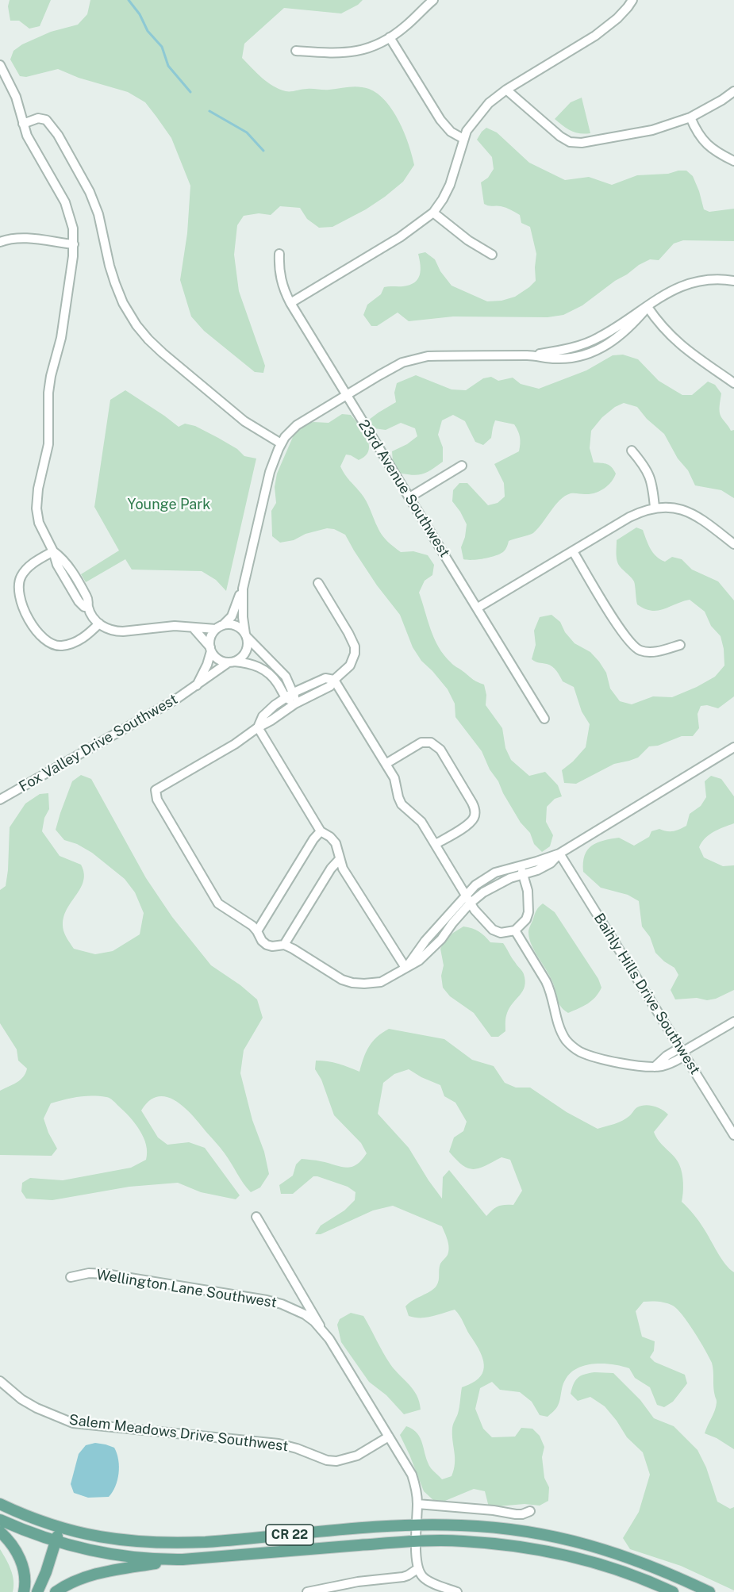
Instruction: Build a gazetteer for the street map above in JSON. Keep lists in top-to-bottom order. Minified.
{"streets":{"main road":["CR 22"],"street":["23rd Avenue Southwest","Fox Valley Drive Southwest","Baihly Hills Drive Southwest","Wellington Lane Southwest","Salem Meadows Drive Southwest"]},"crossings":[["Wellington Lane Southwest","Salem Meadows Drive Southwest"],["Wellington Lane Southwest","CR 22"]],"parks":["Younge Park"]}
